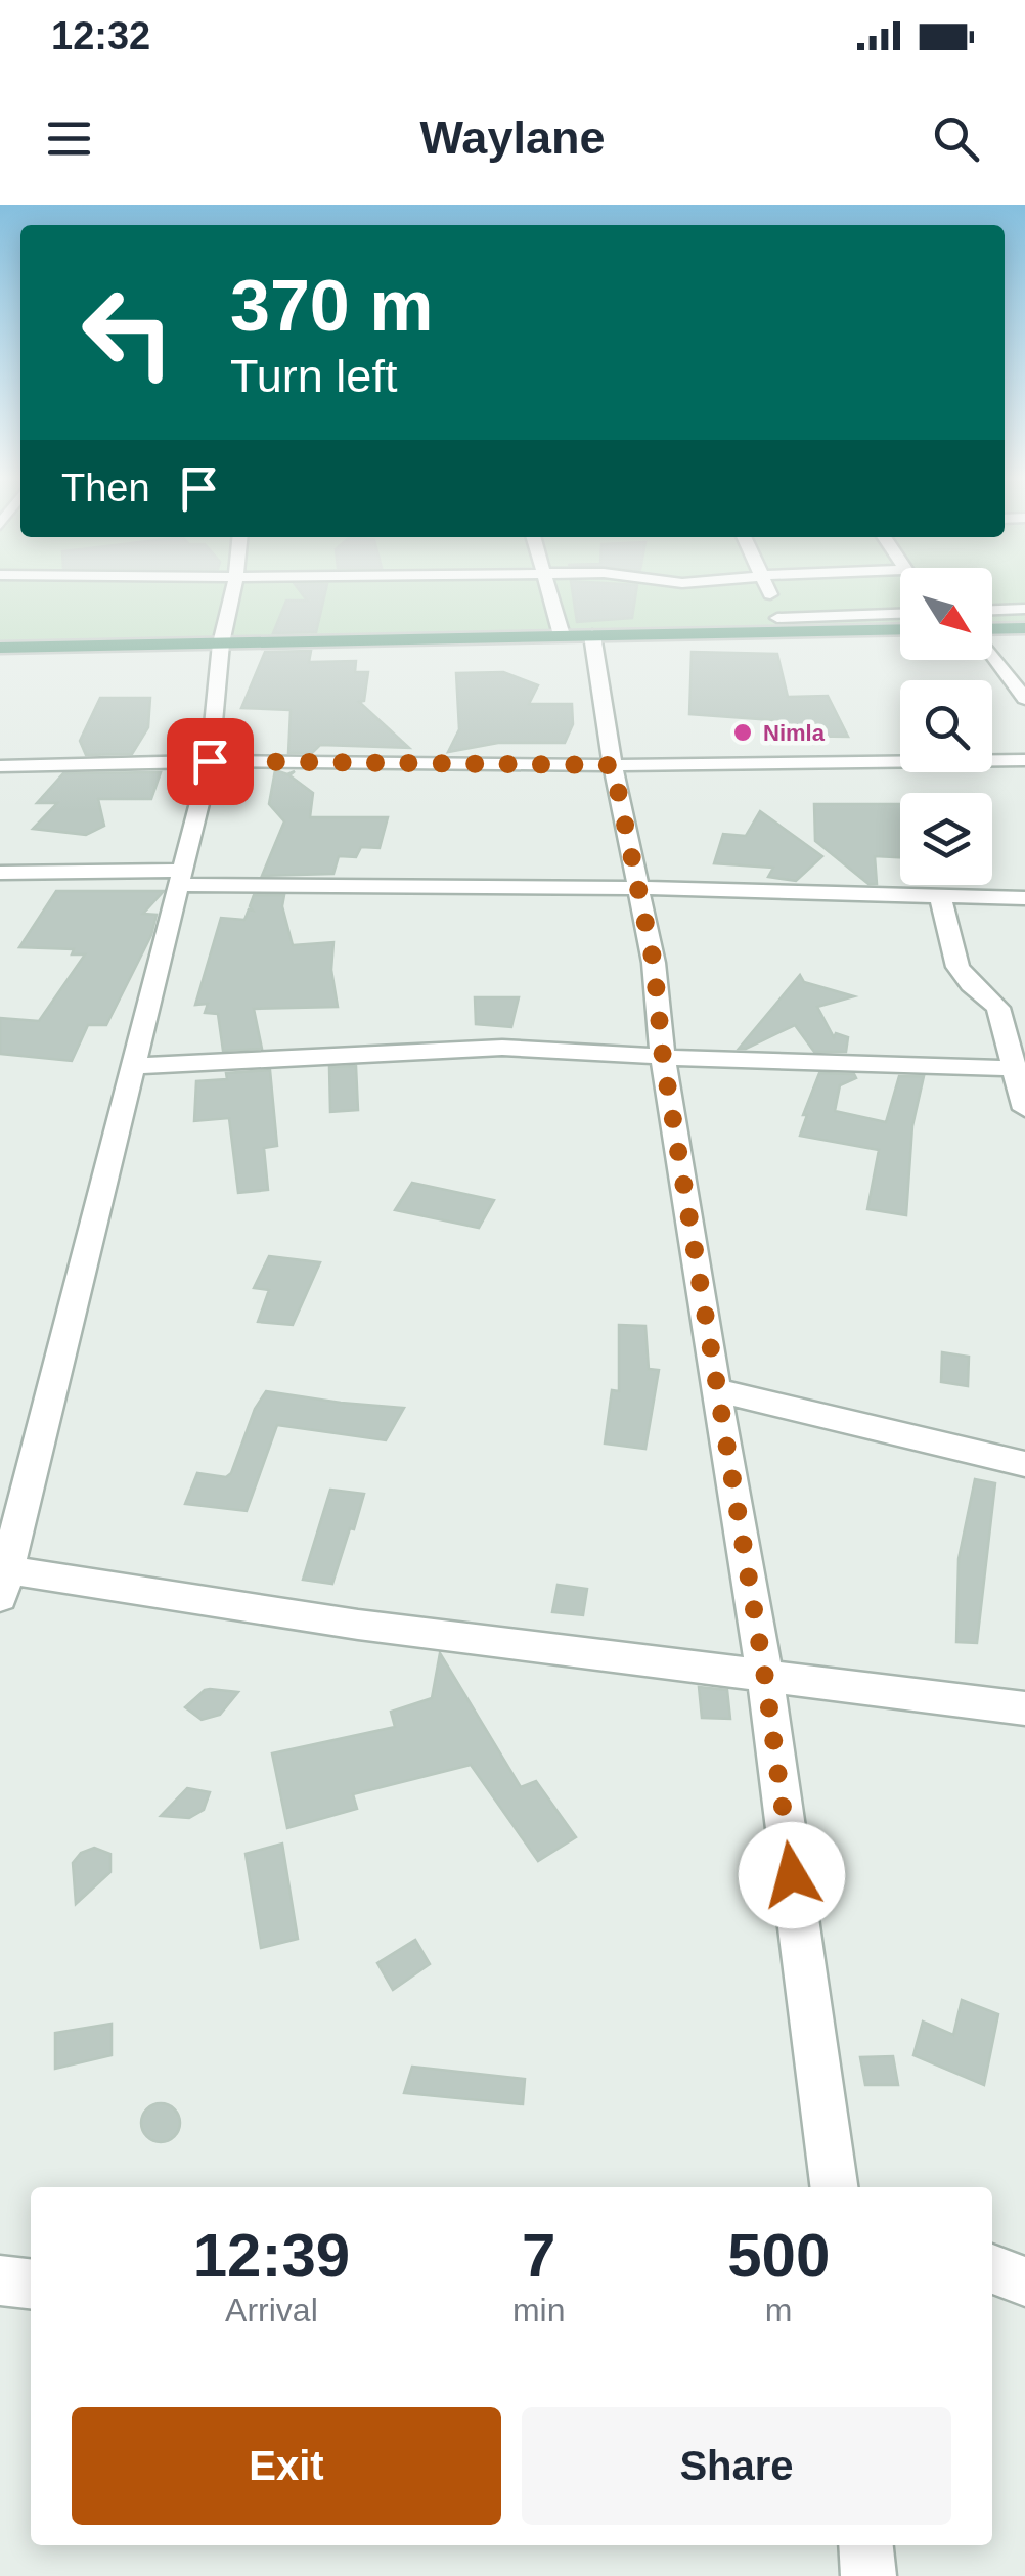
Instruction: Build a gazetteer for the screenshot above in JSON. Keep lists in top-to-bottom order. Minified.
{"places":["Nimla"],"north":"bottom right","page":{"status":"12:32","header":"Waylane","turn":["370 m","Turn left"],"then":"Then","eta":["12:39","Arrival","7","min","500","m"],"buttons":["Exit","Share"]}}
